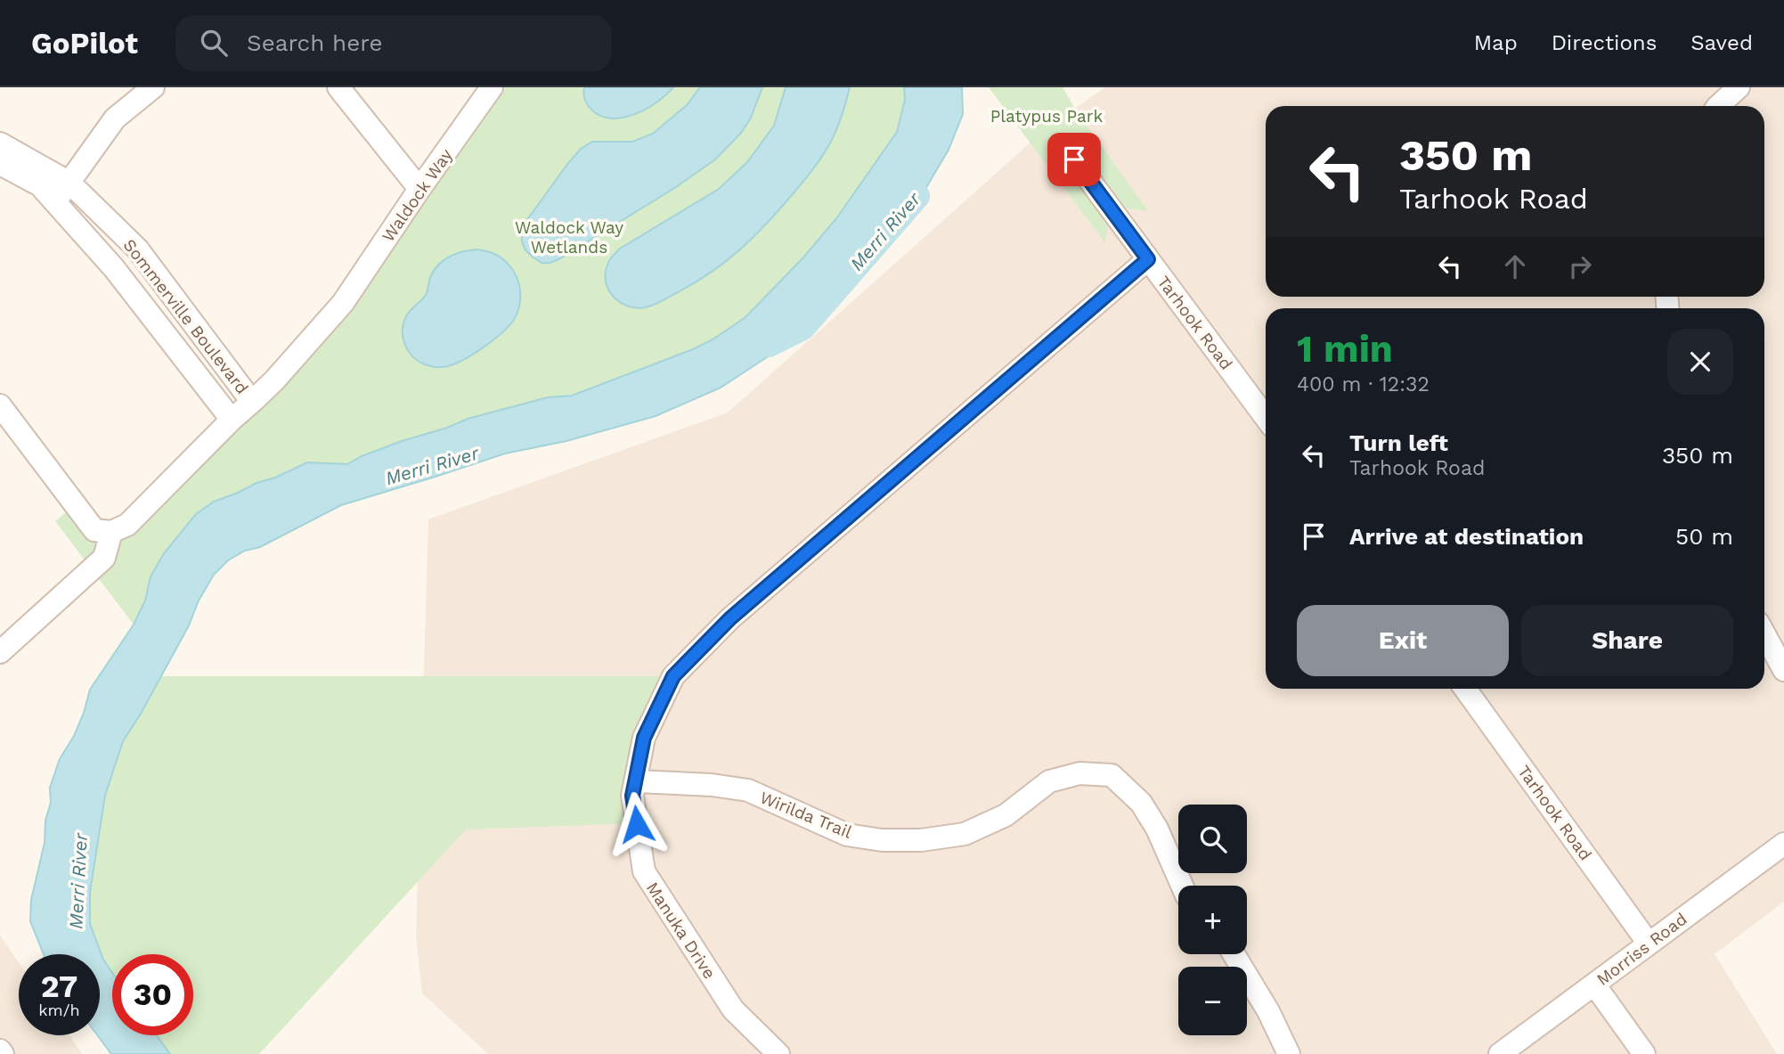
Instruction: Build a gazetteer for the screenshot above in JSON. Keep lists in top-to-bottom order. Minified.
{"streets":{"street":["Waldock Way","Sommerville Boulevard","Tarhook Road","Wirilda Trail","Manuka Drive","Morriss Road"]},"crossings":[["Waldock Way","Sommerville Boulevard"],["Tarhook Road","Manuka Drive"],["Tarhook Road","Morriss Road"],["Wirilda Trail","Manuka Drive"]],"water":["Merri River"],"parks":["Platypus Park","Waldock Way Wetlands"],"page":{"header":"GoPilot","search":"Search here","nav":["Map","Directions","Saved"],"turn":["350 m","Tarhook Road"],"heading":["1 min","400 m · 12:32"],"list":[{"name":"Turn left","note":"Tarhook Road","value":"350 m"},{"name":"Arrive at destination","value":"50 m"}],"buttons":["Exit","Share"],"map_buttons":["+","−"],"speed":"27 km/h","limit":"30"}}
